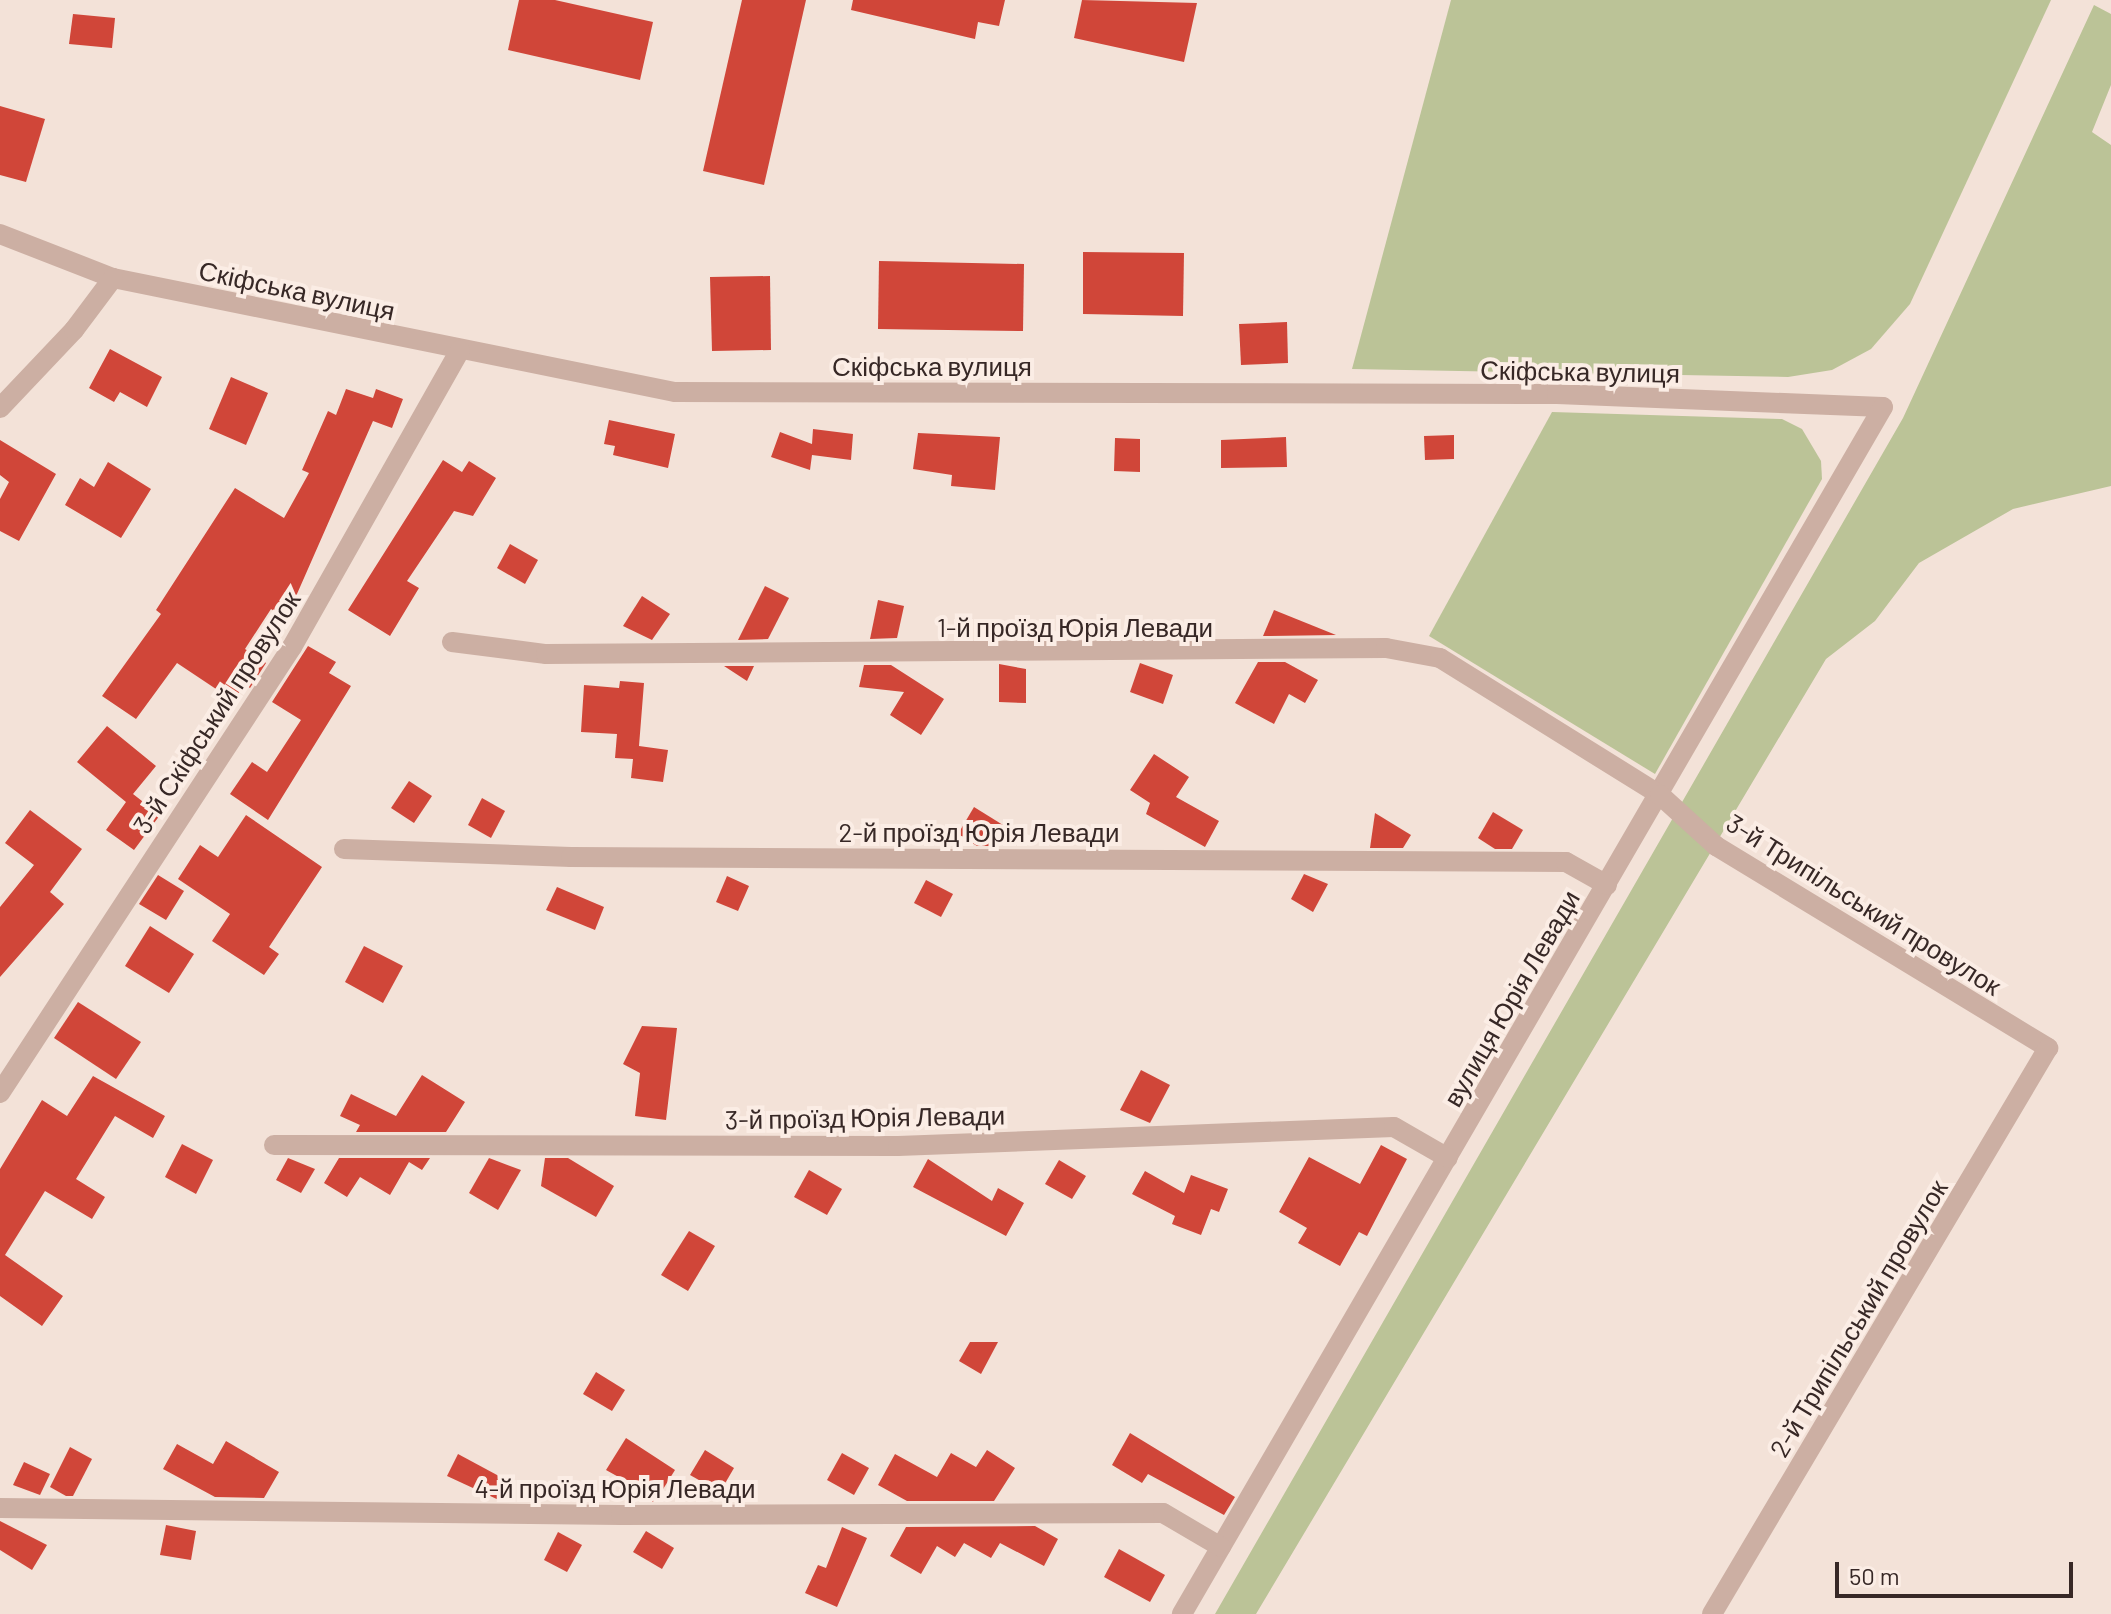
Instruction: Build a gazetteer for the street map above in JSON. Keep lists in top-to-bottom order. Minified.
{"streets":{"street":["Скіфська вулиця","1-й проїзд Юрія Левади","3-й Скіфський провулок","2-й проїзд Юрія Левади","3-й Трипільський провулок","вулиця Юрія Левади","3-й проїзд Юрія Левади","2-й Трипільський провулок","4-й проїзд Юрія Левади"]},"crossings":[["Скіфська вулиця","3-й Скіфський провулок"],["Скіфська вулиця","вулиця Юрія Левади"],["1-й проїзд Юрія Левади","3-й Трипільський провулок"],["1-й проїзд Юрія Левади","вулиця Юрія Левади"],["2-й проїзд Юрія Левади","вулиця Юрія Левади"],["3-й Трипільський провулок","вулиця Юрія Левади"],["3-й Трипільський провулок","2-й Трипільський провулок"],["вулиця Юрія Левади","3-й проїзд Юрія Левади"],["вулиця Юрія Левади","4-й проїзд Юрія Левади"]],"scale_bar":"50 m"}
